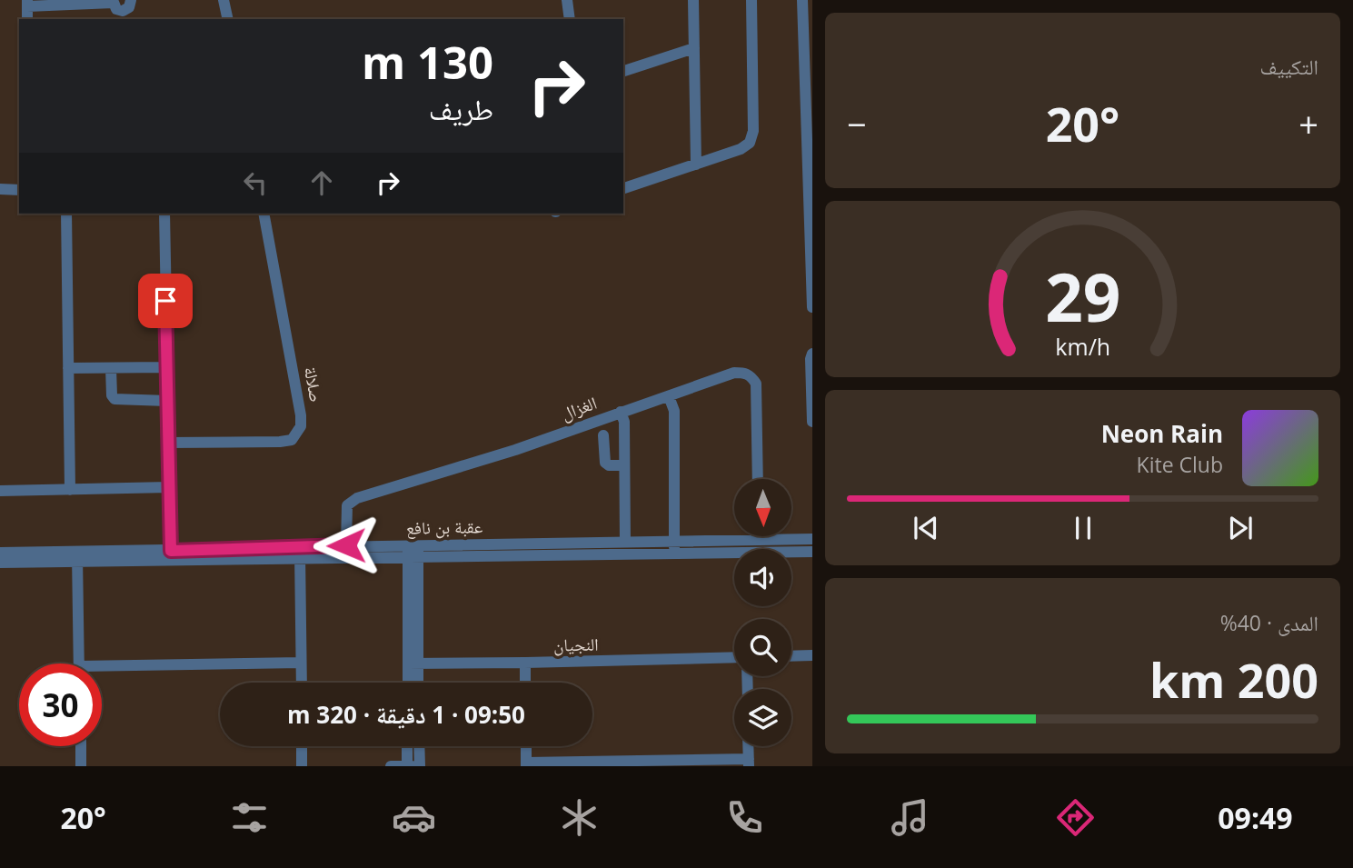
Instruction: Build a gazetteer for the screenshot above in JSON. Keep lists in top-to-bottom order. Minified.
{"streets":{"street":["صلالة","الغزال","عقبة بن نافع","النجيان"]},"crossings":[["الغزال","عقبة بن نافع"]],"north":"bottom","page":{"tile":["التكييف",["المدى · 40%","200 km"]],"turn":["130 m","طريف"],"heat":["−","20°","+"],"song":["Neon Rain","Kite Club"],"limit":"30","trip":"09:50 · 1 دقيقة · 320 m","tabs":["09:49","20°"],"gauge":["29","km/h"]}}
